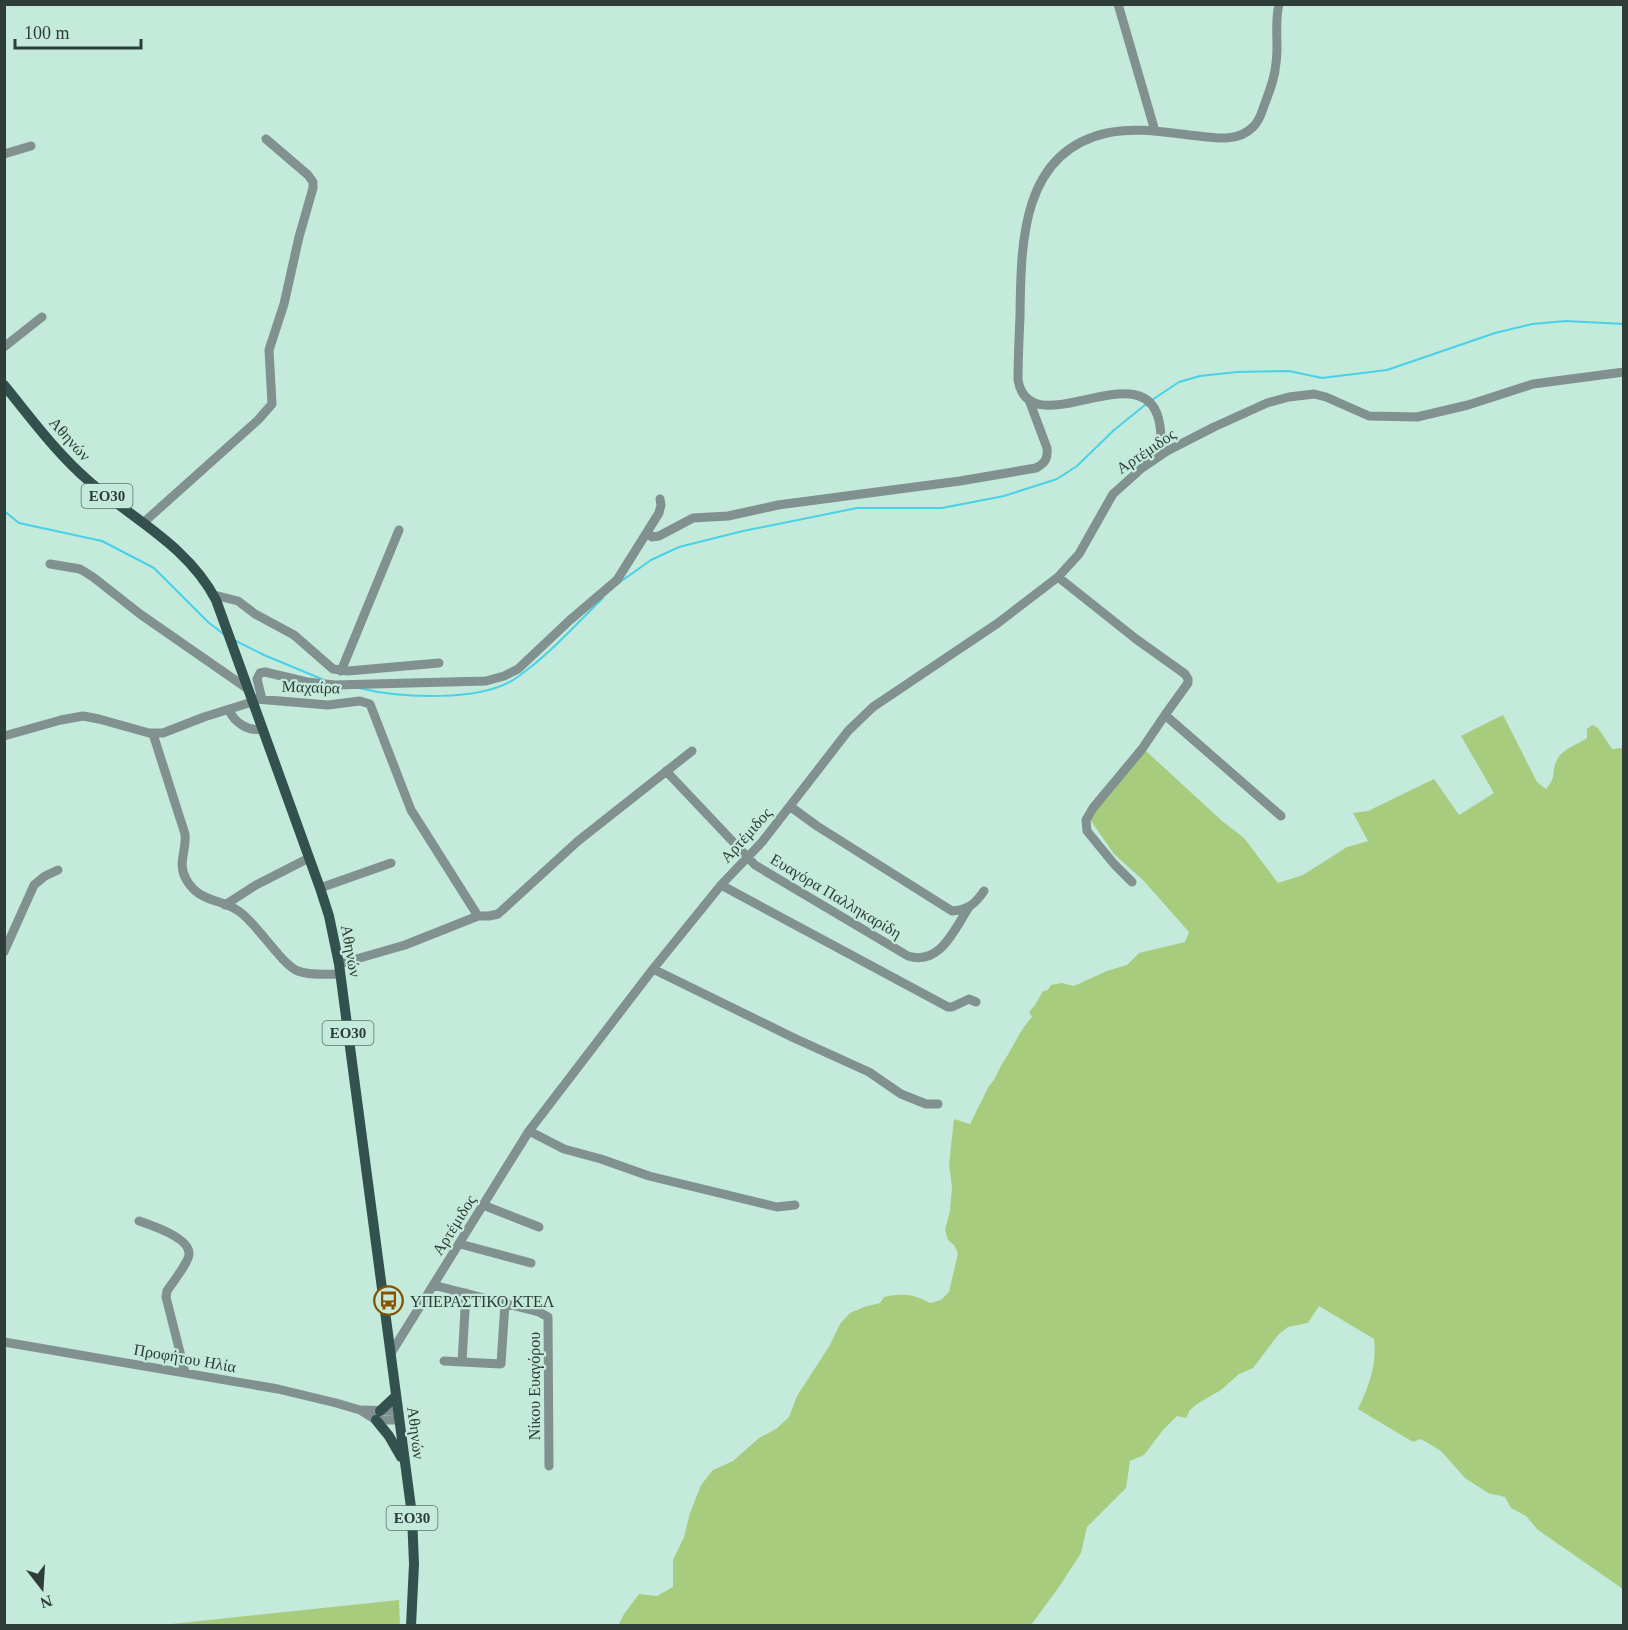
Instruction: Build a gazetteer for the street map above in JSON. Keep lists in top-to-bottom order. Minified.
{"streets":{"main road":["Αθηνών","ΕΟ30"],"street":["Αρτέμιδος","Μαχαίρα","Ευαγόρα Παλληκαρίδη","Προφήτου Ηλία","Νίκου Ευαγόρου"]},"crossings":[["Αθηνών","Αρτέμιδος"],["Αθηνών","Μαχαίρα"],["Αρτέμιδος","Ευαγόρα Παλληκαρίδη"],["Αρτέμιδος","Νίκου Ευαγόρου"]],"places":{"bus stop":["ΥΠΕΡΑΣΤΙΚΟ ΚΤΕΛ"]},"scale_bar":"100 m","north":"bottom"}
